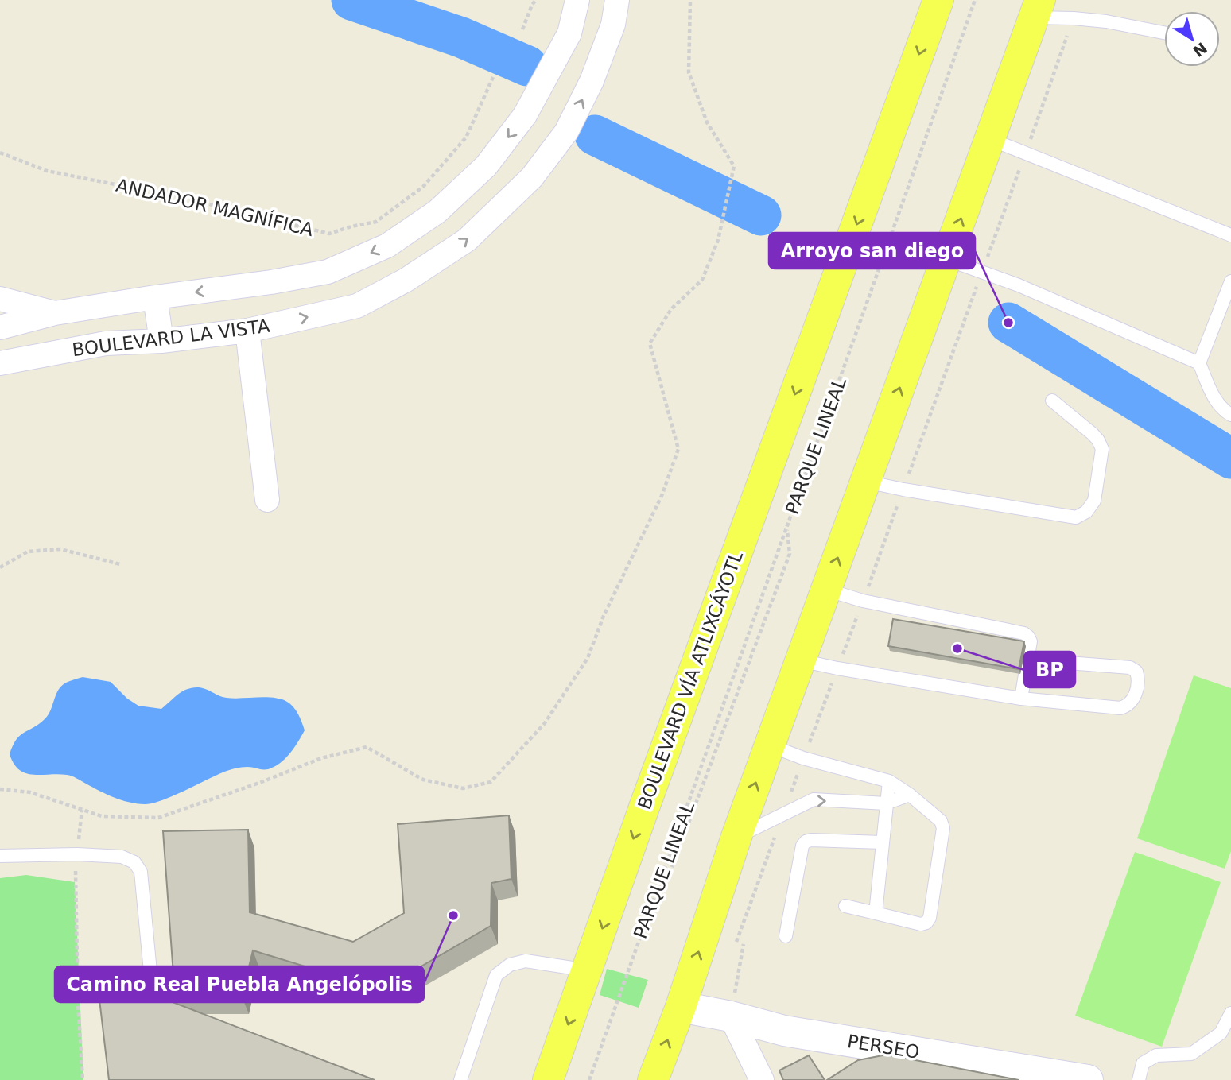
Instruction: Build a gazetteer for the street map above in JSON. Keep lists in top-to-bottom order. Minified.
{"streets":{"main road":["BOULEVARD VÍA ATLIXCÁYOTL"],"street":["BOULEVARD LA VISTA","PERSEO"],"path":["ANDADOR MAGNÍFICA","PARQUE LINEAL"]},"places":["Arroyo san diego","BP","Camino Real Puebla Angelópolis"],"north":"bottom right"}
